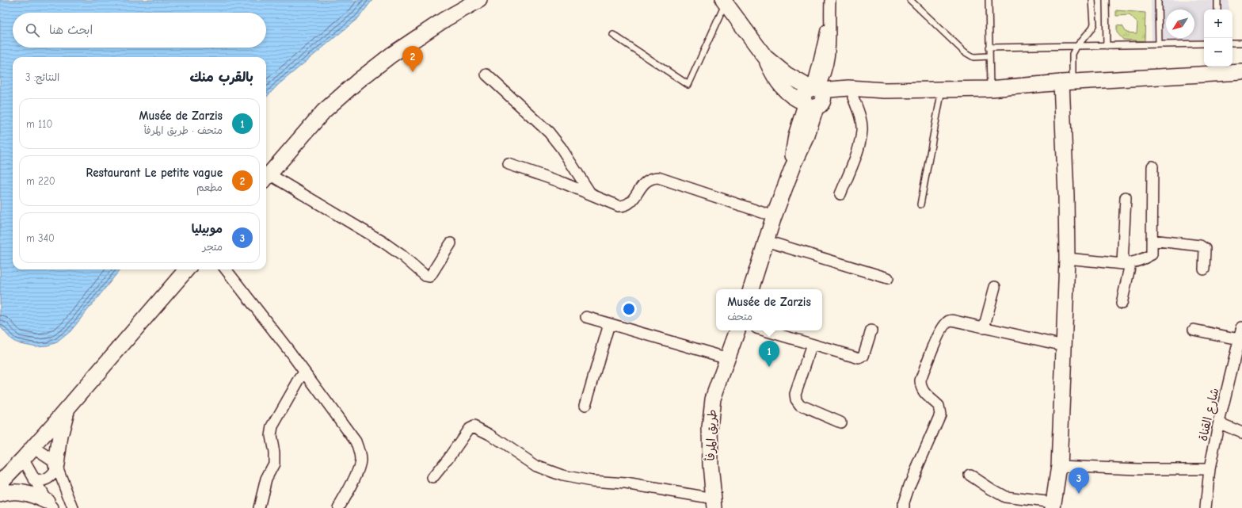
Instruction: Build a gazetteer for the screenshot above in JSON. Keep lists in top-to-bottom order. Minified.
{"streets":{"street":["شارع القناة","طريق المرفأ"]},"north":"bottom left","page":{"map_buttons":["+","−"],"search":"ابحث هنا","pins":["2","1","3"],"heading":["بالقرب منك","النتائج: 3"],"list":[{"mark":"1","name":"Musée de Zarzis","note":"متحف · طريق المرفأ","value":"110 m"},{"mark":"2","name":"Restaurant Le petite vague","note":"مطعم","value":"220 m"},{"mark":"3","name":"موبيليا","note":"متجر","value":"340 m"}],"popup":["Musée de Zarzis","متحف"]}}
